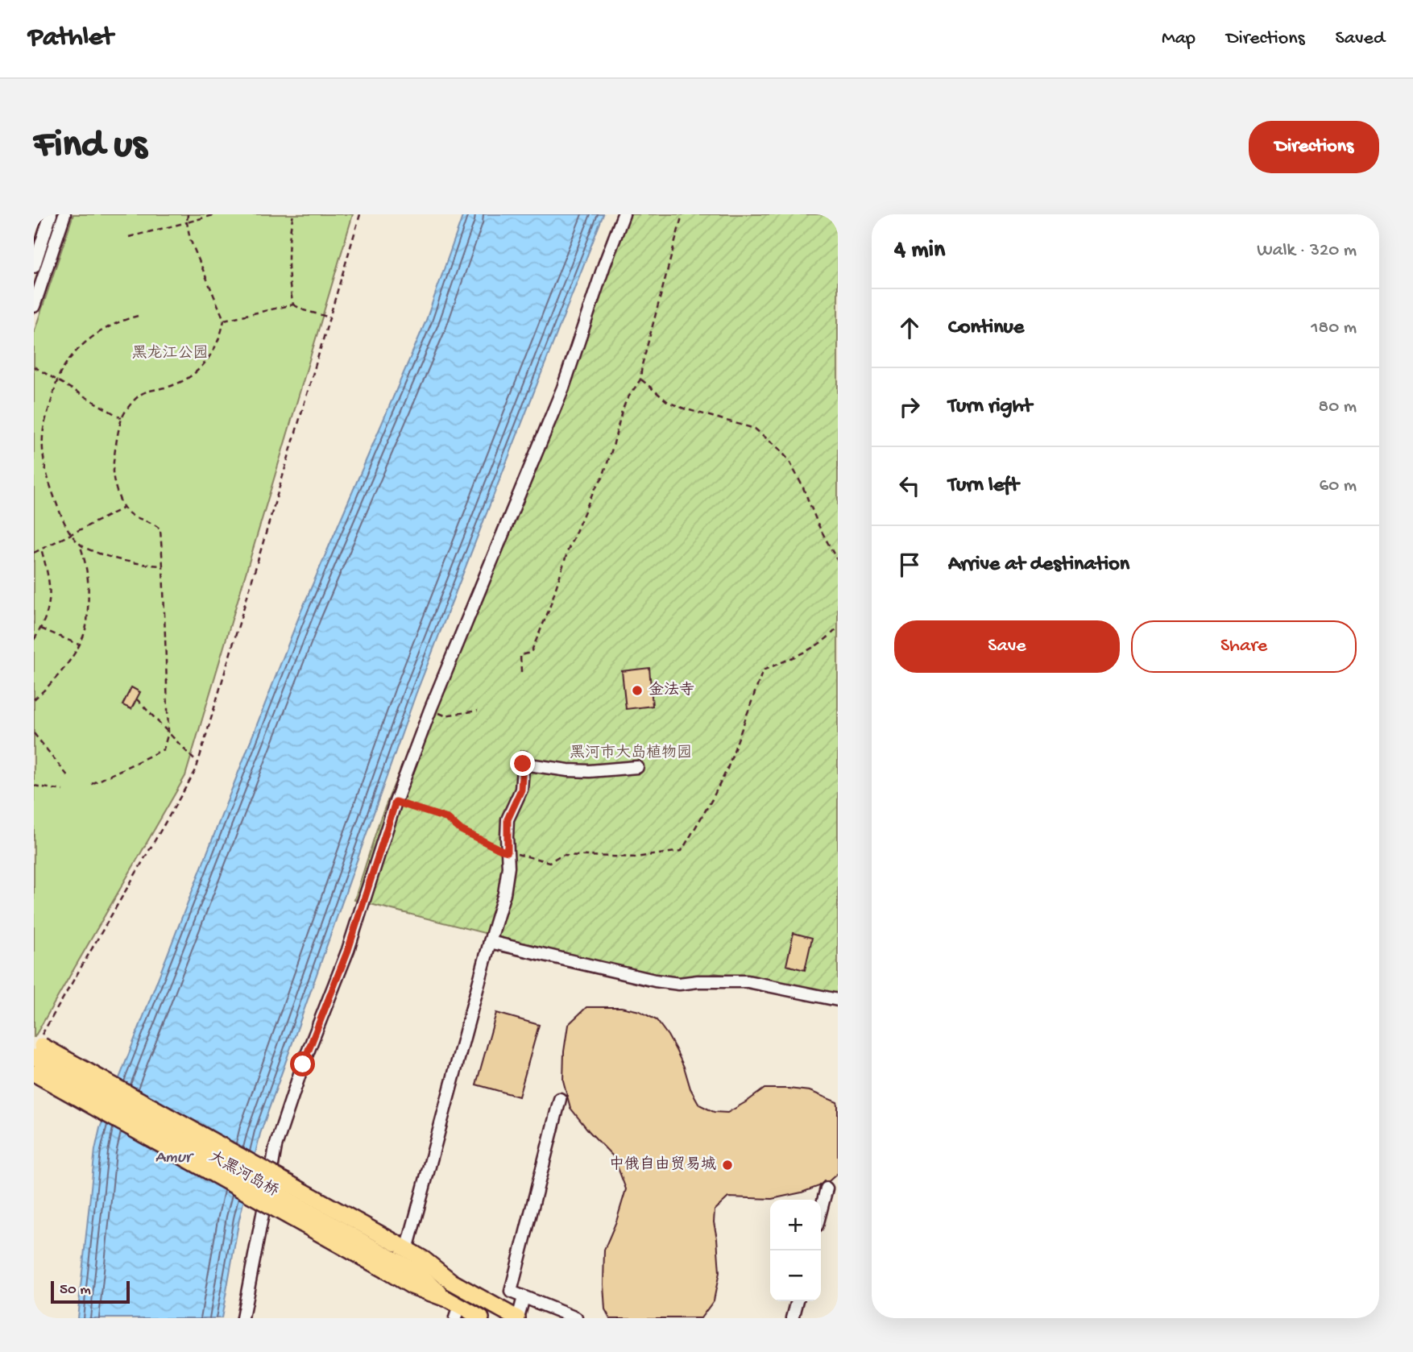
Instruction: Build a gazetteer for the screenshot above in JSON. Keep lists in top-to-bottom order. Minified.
{"streets":{"main road":["大黑河岛桥"]},"water":["Amur"],"parks":["黑龙江公园","黑河市大岛植物园"],"places":["金法寺","中俄自由贸易城"],"scale_bar":"50 m","page":{"header":"Pathlet","nav":["Map","Directions","Saved"],"buttons":["Directions",["Save","Share"]],"title":"Find us","heading":["4 min","Walk · 320 m"],"list":[["Continue","180 m"],["Turn right","80 m"],["Turn left","60 m"],"Arrive at destination"],"map_buttons":["+","−"],"scale":"50 m"}}
